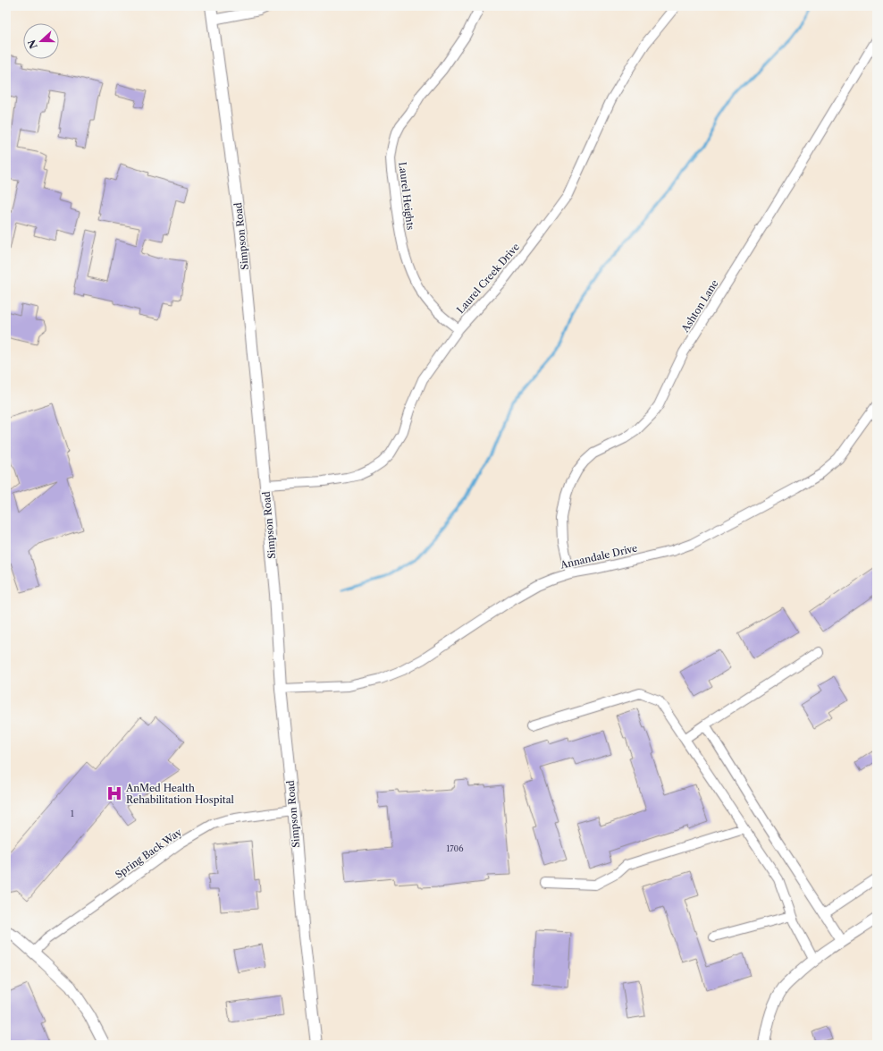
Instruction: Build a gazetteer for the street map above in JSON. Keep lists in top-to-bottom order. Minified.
{"streets":{"street":["Laurel Heights","Simpson Road","Laurel Creek Drive","Ashton Lane","Annandale Drive","Spring Back Way"]},"crossings":[["Laurel Heights","Laurel Creek Drive"],["Simpson Road","Laurel Creek Drive"],["Simpson Road","Annandale Drive"],["Simpson Road","Spring Back Way"],["Ashton Lane","Annandale Drive"]],"places":{"hospital":["AnMed Health Rehabilitation Hospital"]},"house_numbers":["1","1706"],"north":"left"}
